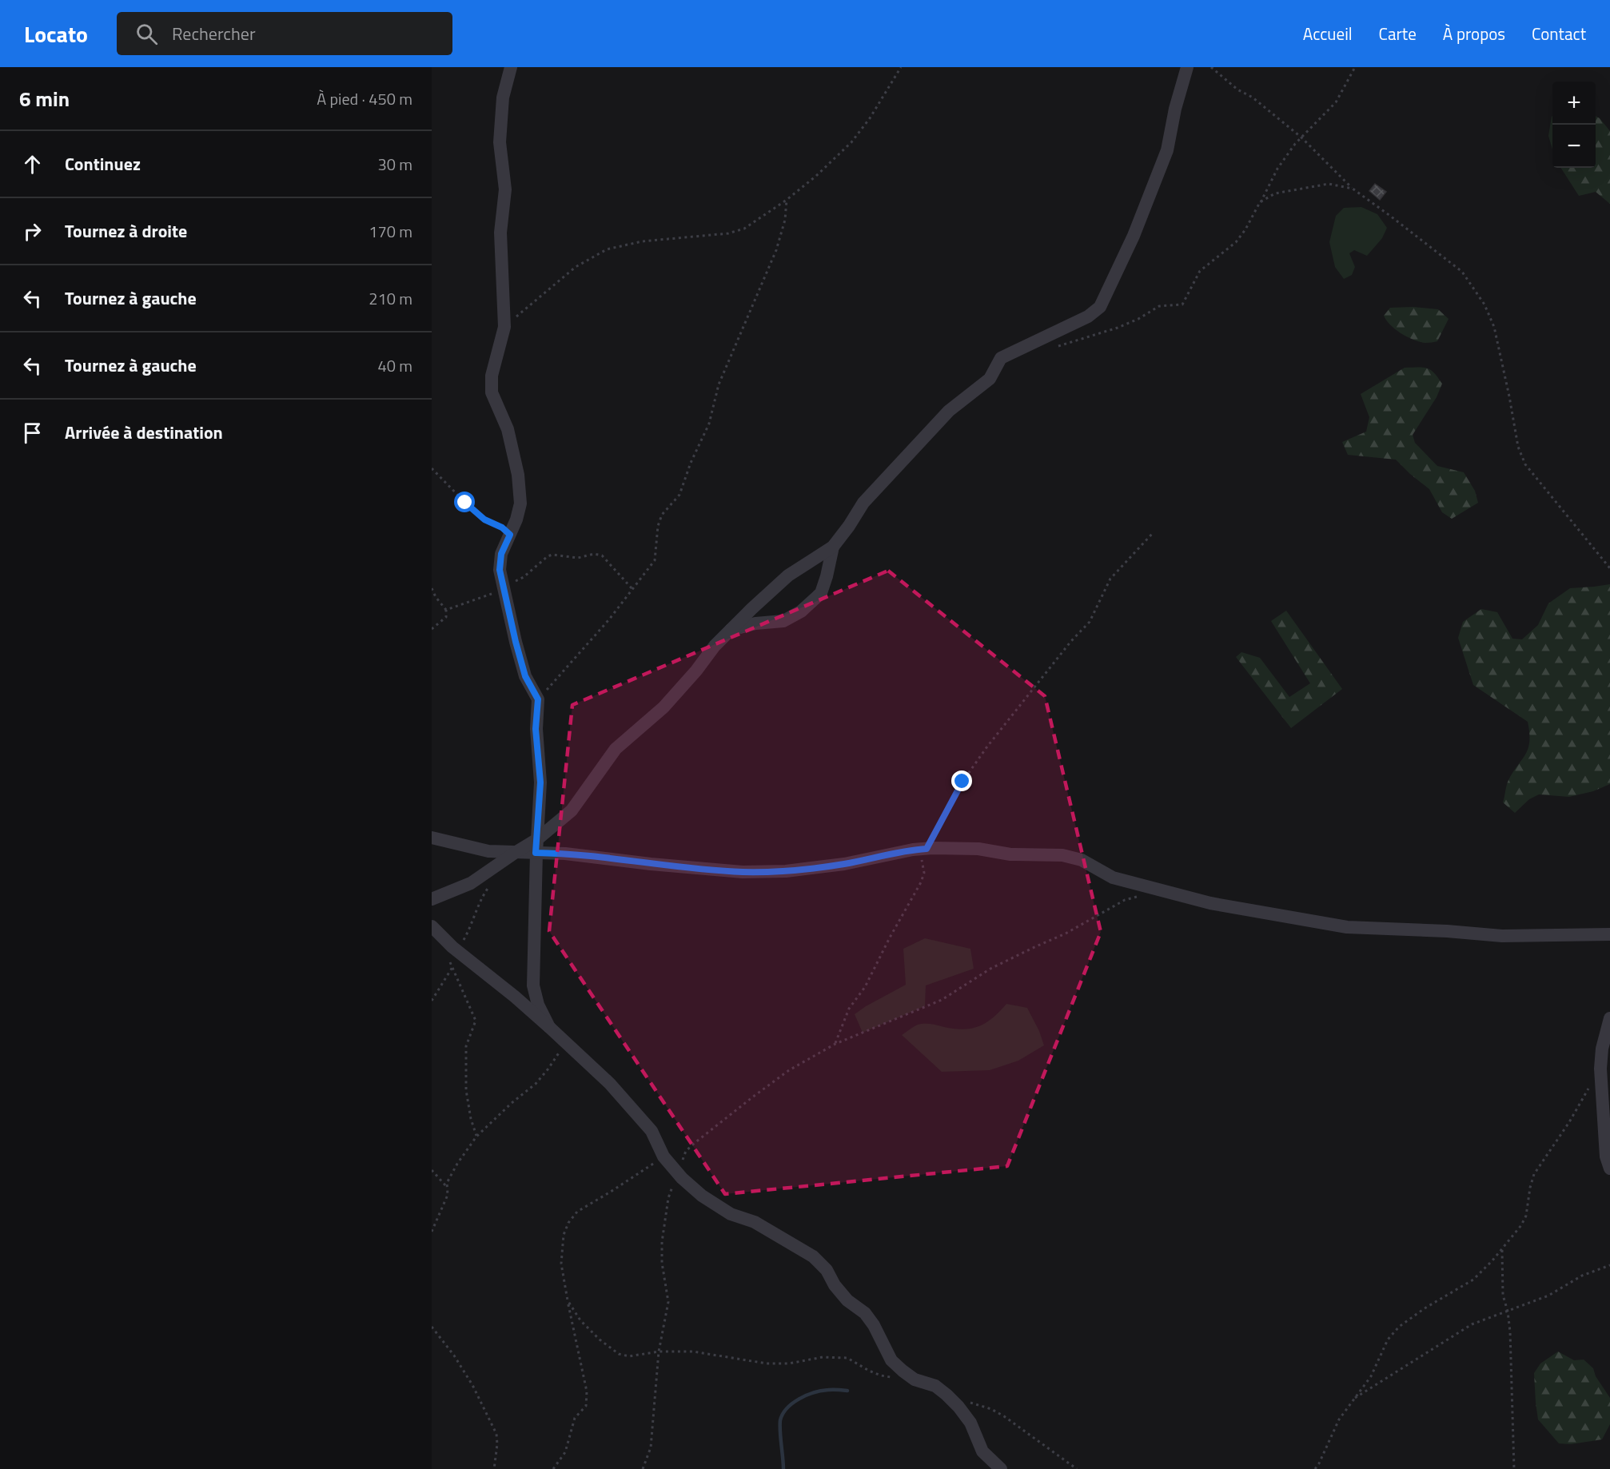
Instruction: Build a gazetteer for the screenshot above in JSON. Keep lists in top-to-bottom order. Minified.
{"page":{"header":"Locato","search":"Rechercher","nav":["Accueil","Carte","À propos","Contact"],"heading":["6 min","À pied · 450 m"],"map_buttons":["+","−"],"list":[["Continuez","30 m"],["Tournez à droite","170 m"],["Tournez à gauche","210 m"],["Tournez à gauche","40 m"],"Arrivée à destination"]}}
